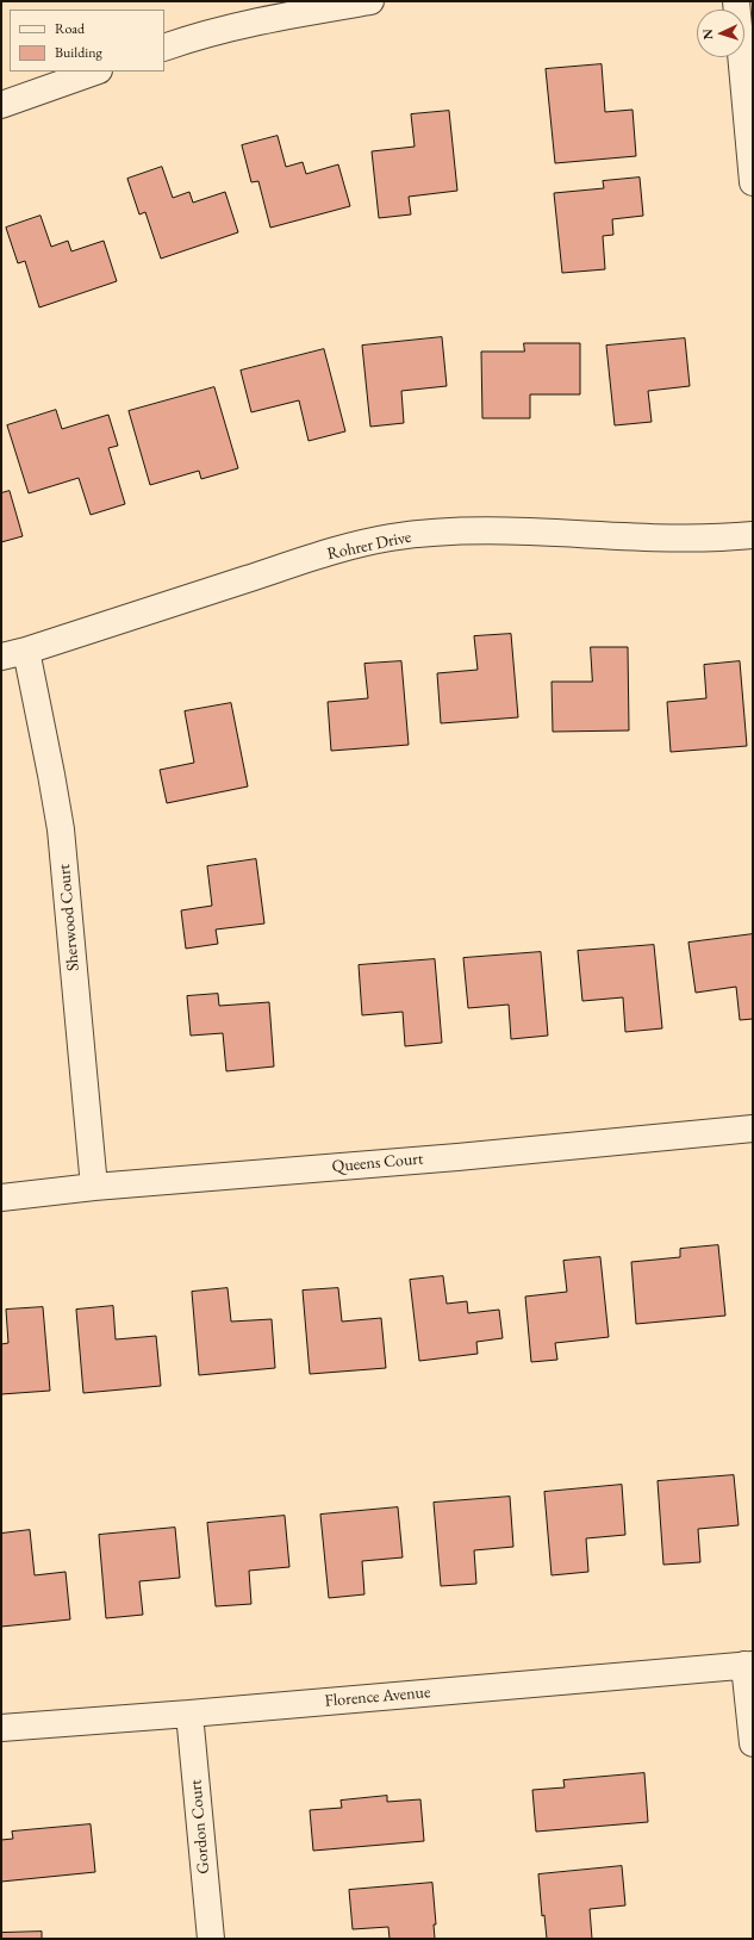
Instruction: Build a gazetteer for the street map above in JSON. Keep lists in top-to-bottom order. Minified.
{"streets":{"street":["Rohrer Drive","Sherwood Court","Queens Court","Florence Avenue","Gordon Court"]},"crossings":[["Rohrer Drive","Sherwood Court"],["Sherwood Court","Queens Court"],["Florence Avenue","Gordon Court"]],"legend":["Road","Building"],"north":"left"}
